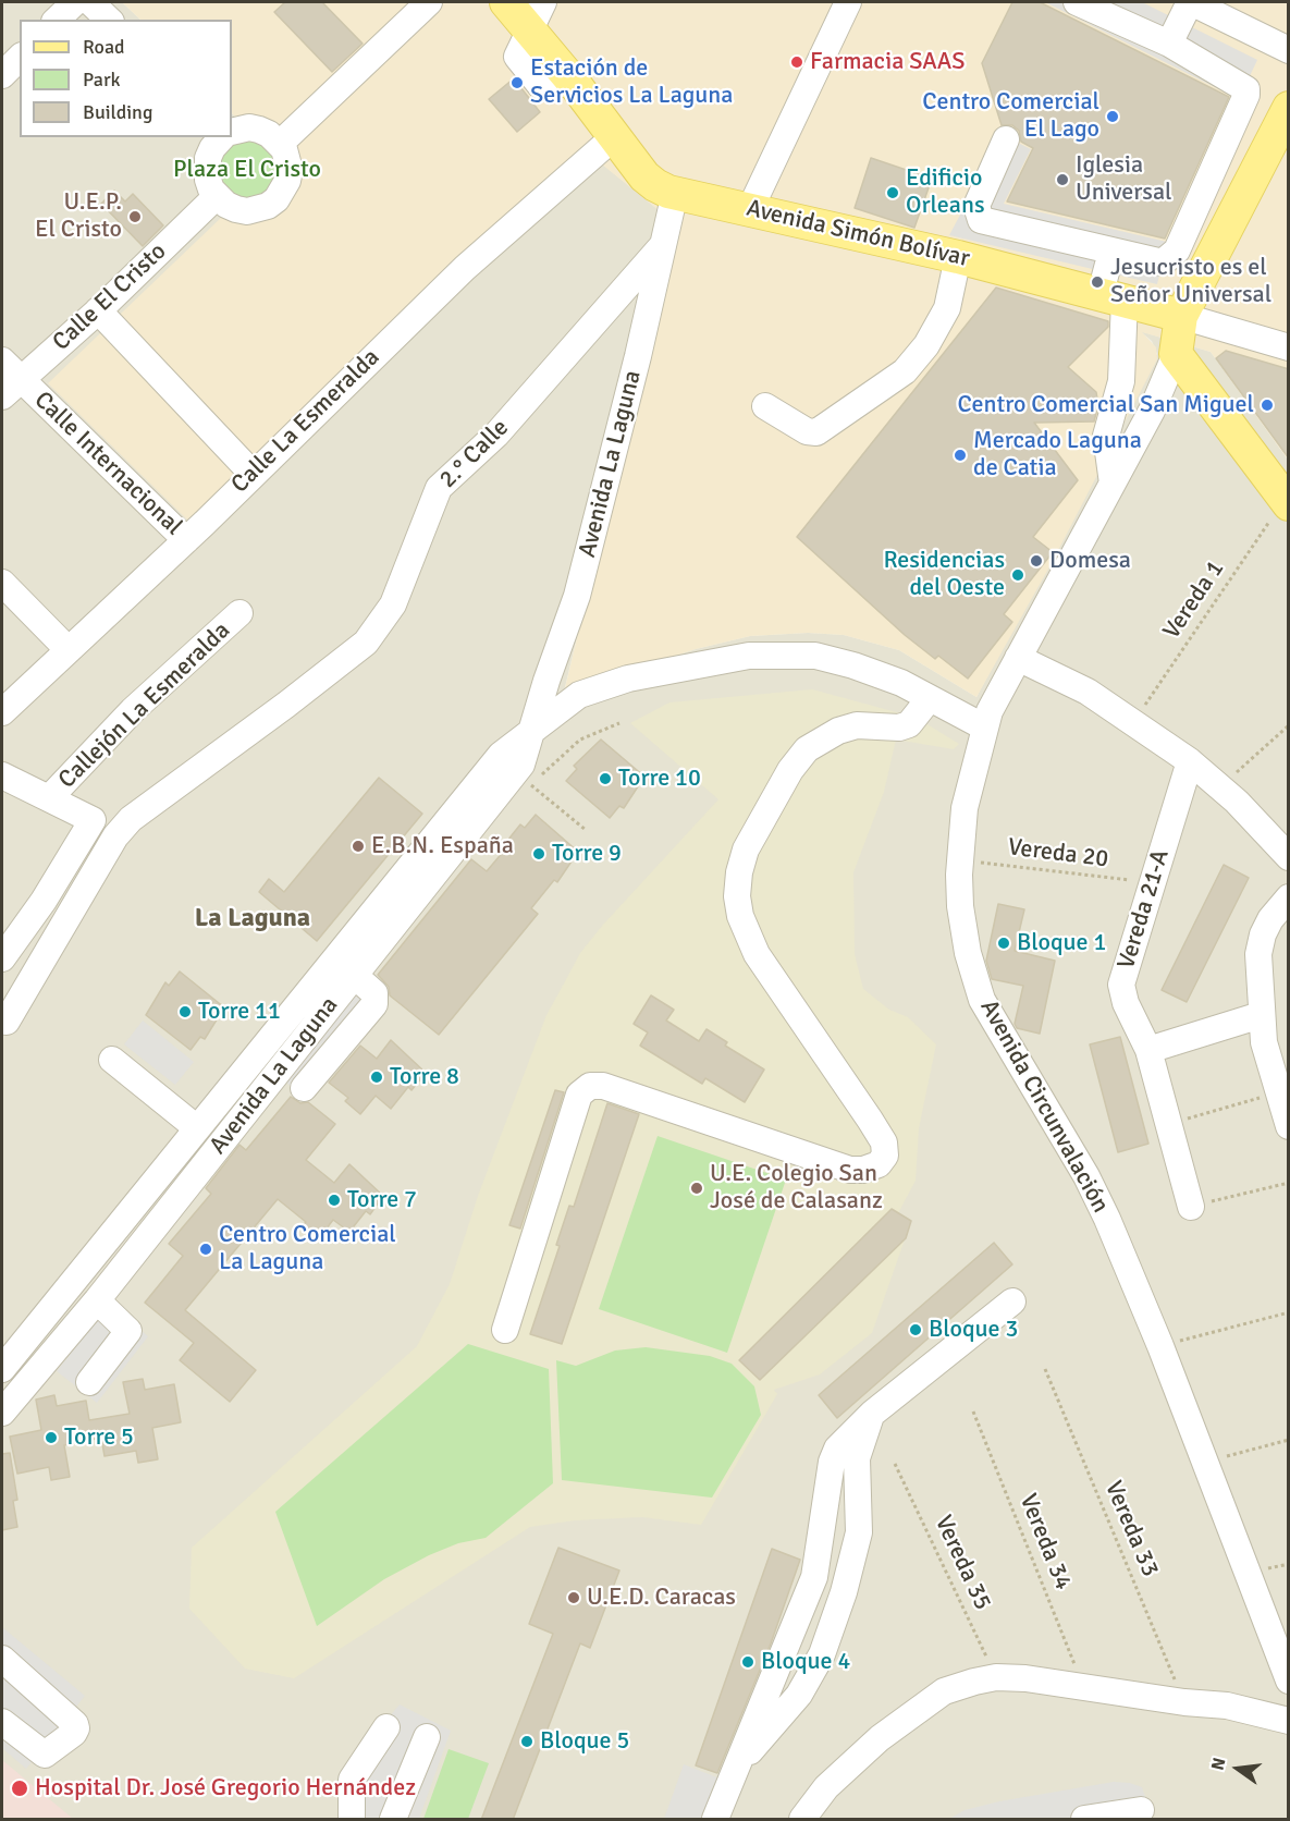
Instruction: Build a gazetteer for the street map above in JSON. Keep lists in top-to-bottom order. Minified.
{"streets":{"main road":["Avenida Simón Bolívar"],"street":["Calle El Cristo","Calle La Esmeralda","2.° Calle","Calle Internacional","Avenida La Laguna","Callejón La Esmeralda","Vereda 21-A","Avenida Circunvalación"],"path":["Vereda 1","Vereda 20","Vereda 33","Vereda 34","Vereda 35"]},"crossings":[["Avenida Simón Bolívar","Calle La Esmeralda"],["Avenida Simón Bolívar","Avenida La Laguna"],["Calle El Cristo","Calle Internacional"],["Calle La Esmeralda","Calle Internacional"],["2.° Calle","Avenida La Laguna"],["Avenida La Laguna","Avenida Circunvalación"],["Vereda 20","Vereda 21-A"],["Vereda 20","Avenida Circunvalación"]],"districts":["La Laguna"],"parks":["Plaza El Cristo"],"places":["Farmacia SAAS","Estación de Servicios La Laguna","Centro Comercial El Lago","Iglesia Universal","Edificio Orleans","U.E.P. El Cristo","Jesucristo es el Señor Universal","Centro Comercial San Miguel","Mercado Laguna de Catia","Domesa","Residencias del Oeste","Torre 10","E.B.N. España","Torre 9","Bloque 1","Torre 11","Torre 8","U.E. Colegio San José de Calasanz","Torre 7","Centro Comercial La Laguna","Bloque 3","Torre 5","U.E.D. Caracas","Bloque 4","Bloque 5","Hospital Dr. José Gregorio Hernández"],"legend":["Road","Park","Building"],"north":"left"}
